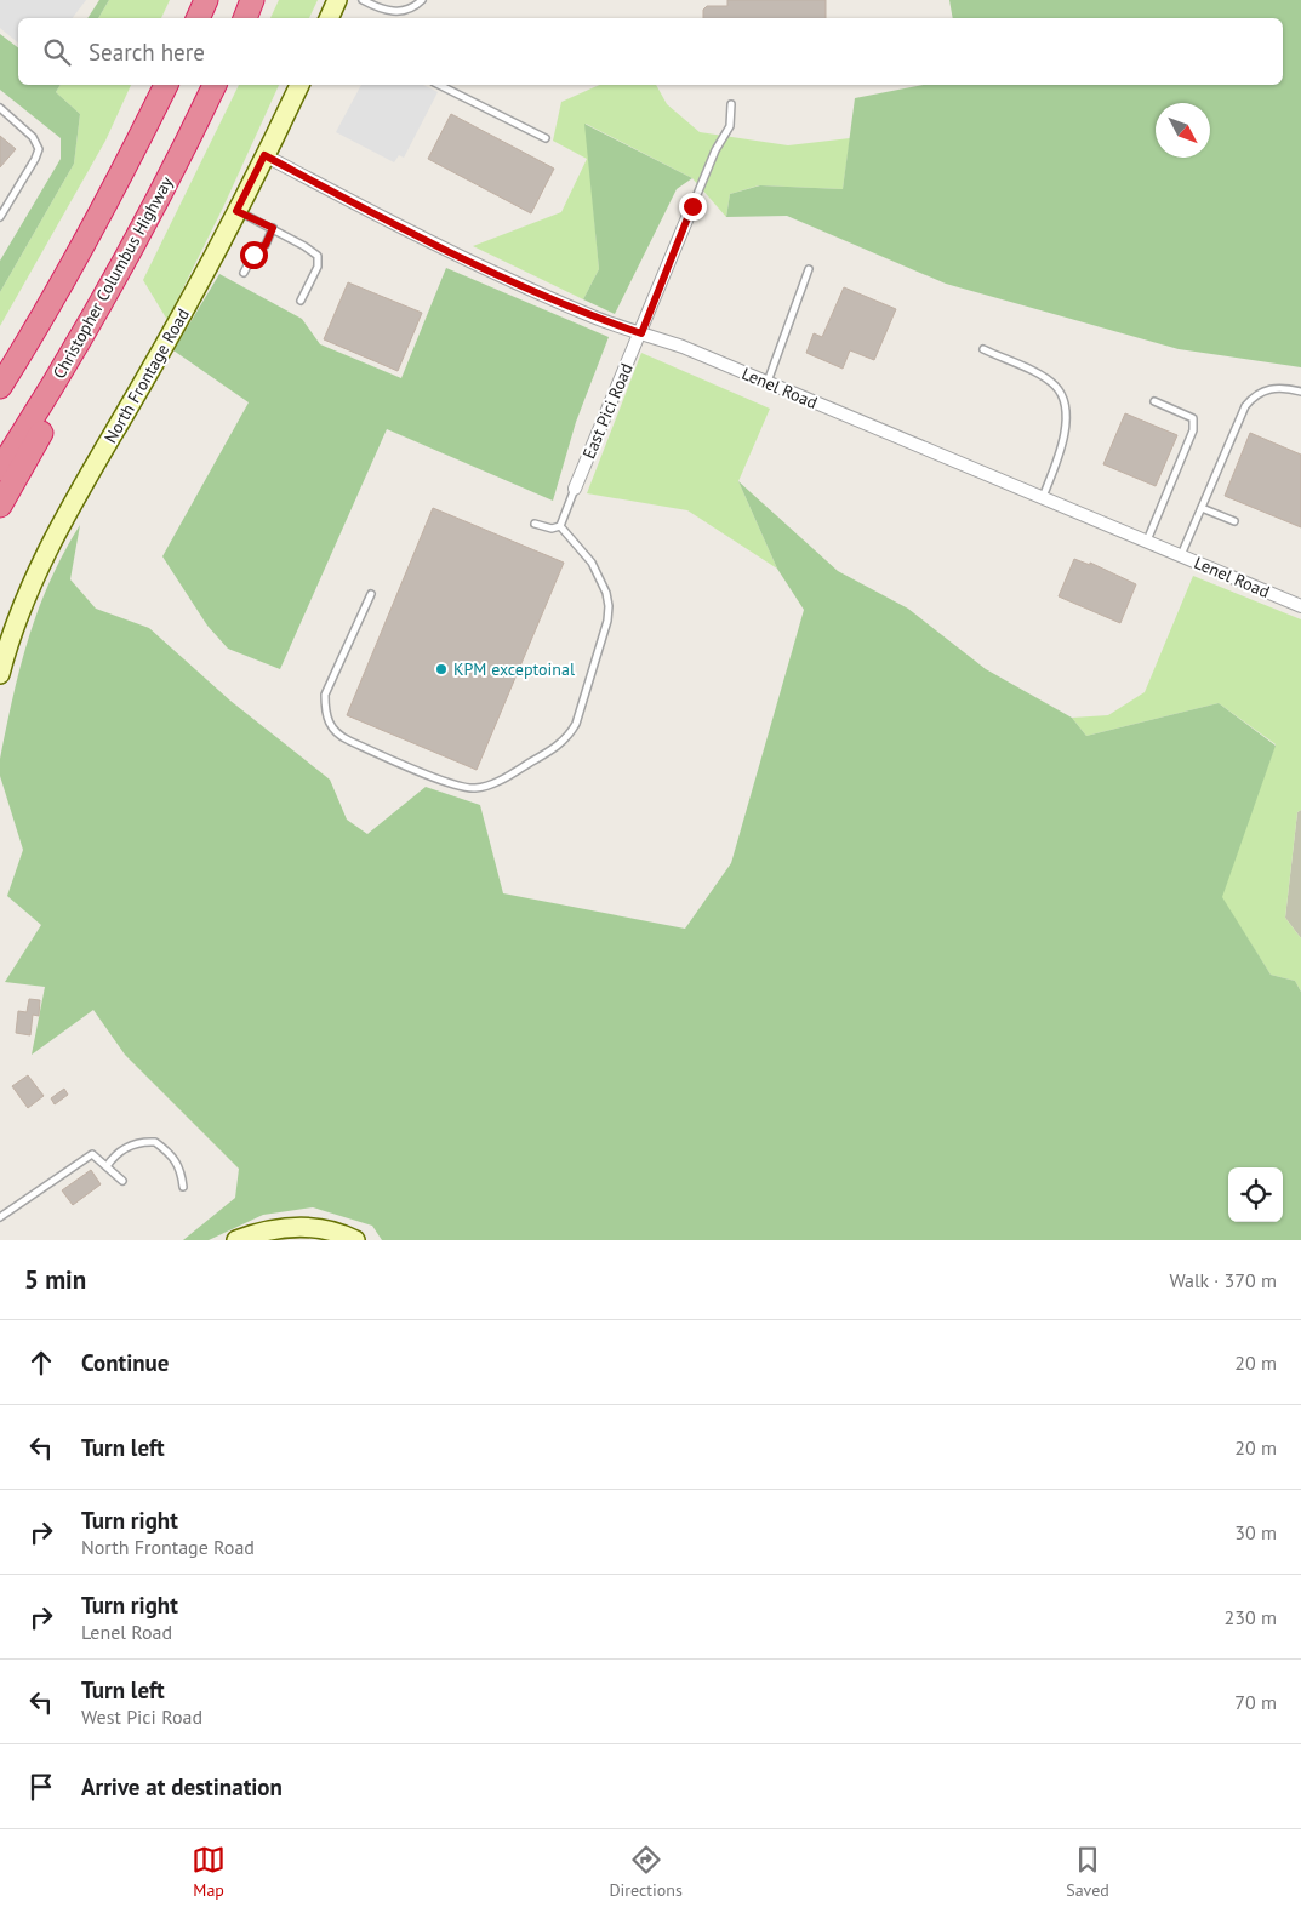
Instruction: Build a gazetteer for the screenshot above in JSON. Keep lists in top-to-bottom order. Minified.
{"streets":{"highway":["Christopher Columbus Highway"],"main road":["North Frontage Road"],"street":["Lenel Road","East Pici Road"]},"crossings":[["North Frontage Road","Lenel Road"],["Lenel Road","East Pici Road"]],"places":["KPM exceptoinal"],"north":"bottom right","page":{"search":"Search here","heading":["5 min","Walk · 370 m"],"list":[["Continue","20 m"],["Turn left","20 m"],["Turn right","North Frontage Road","30 m"],["Turn right","Lenel Road","230 m"],["Turn left","West Pici Road","70 m"],"Arrive at destination"],"nav":["Map","Directions","Saved"]}}
